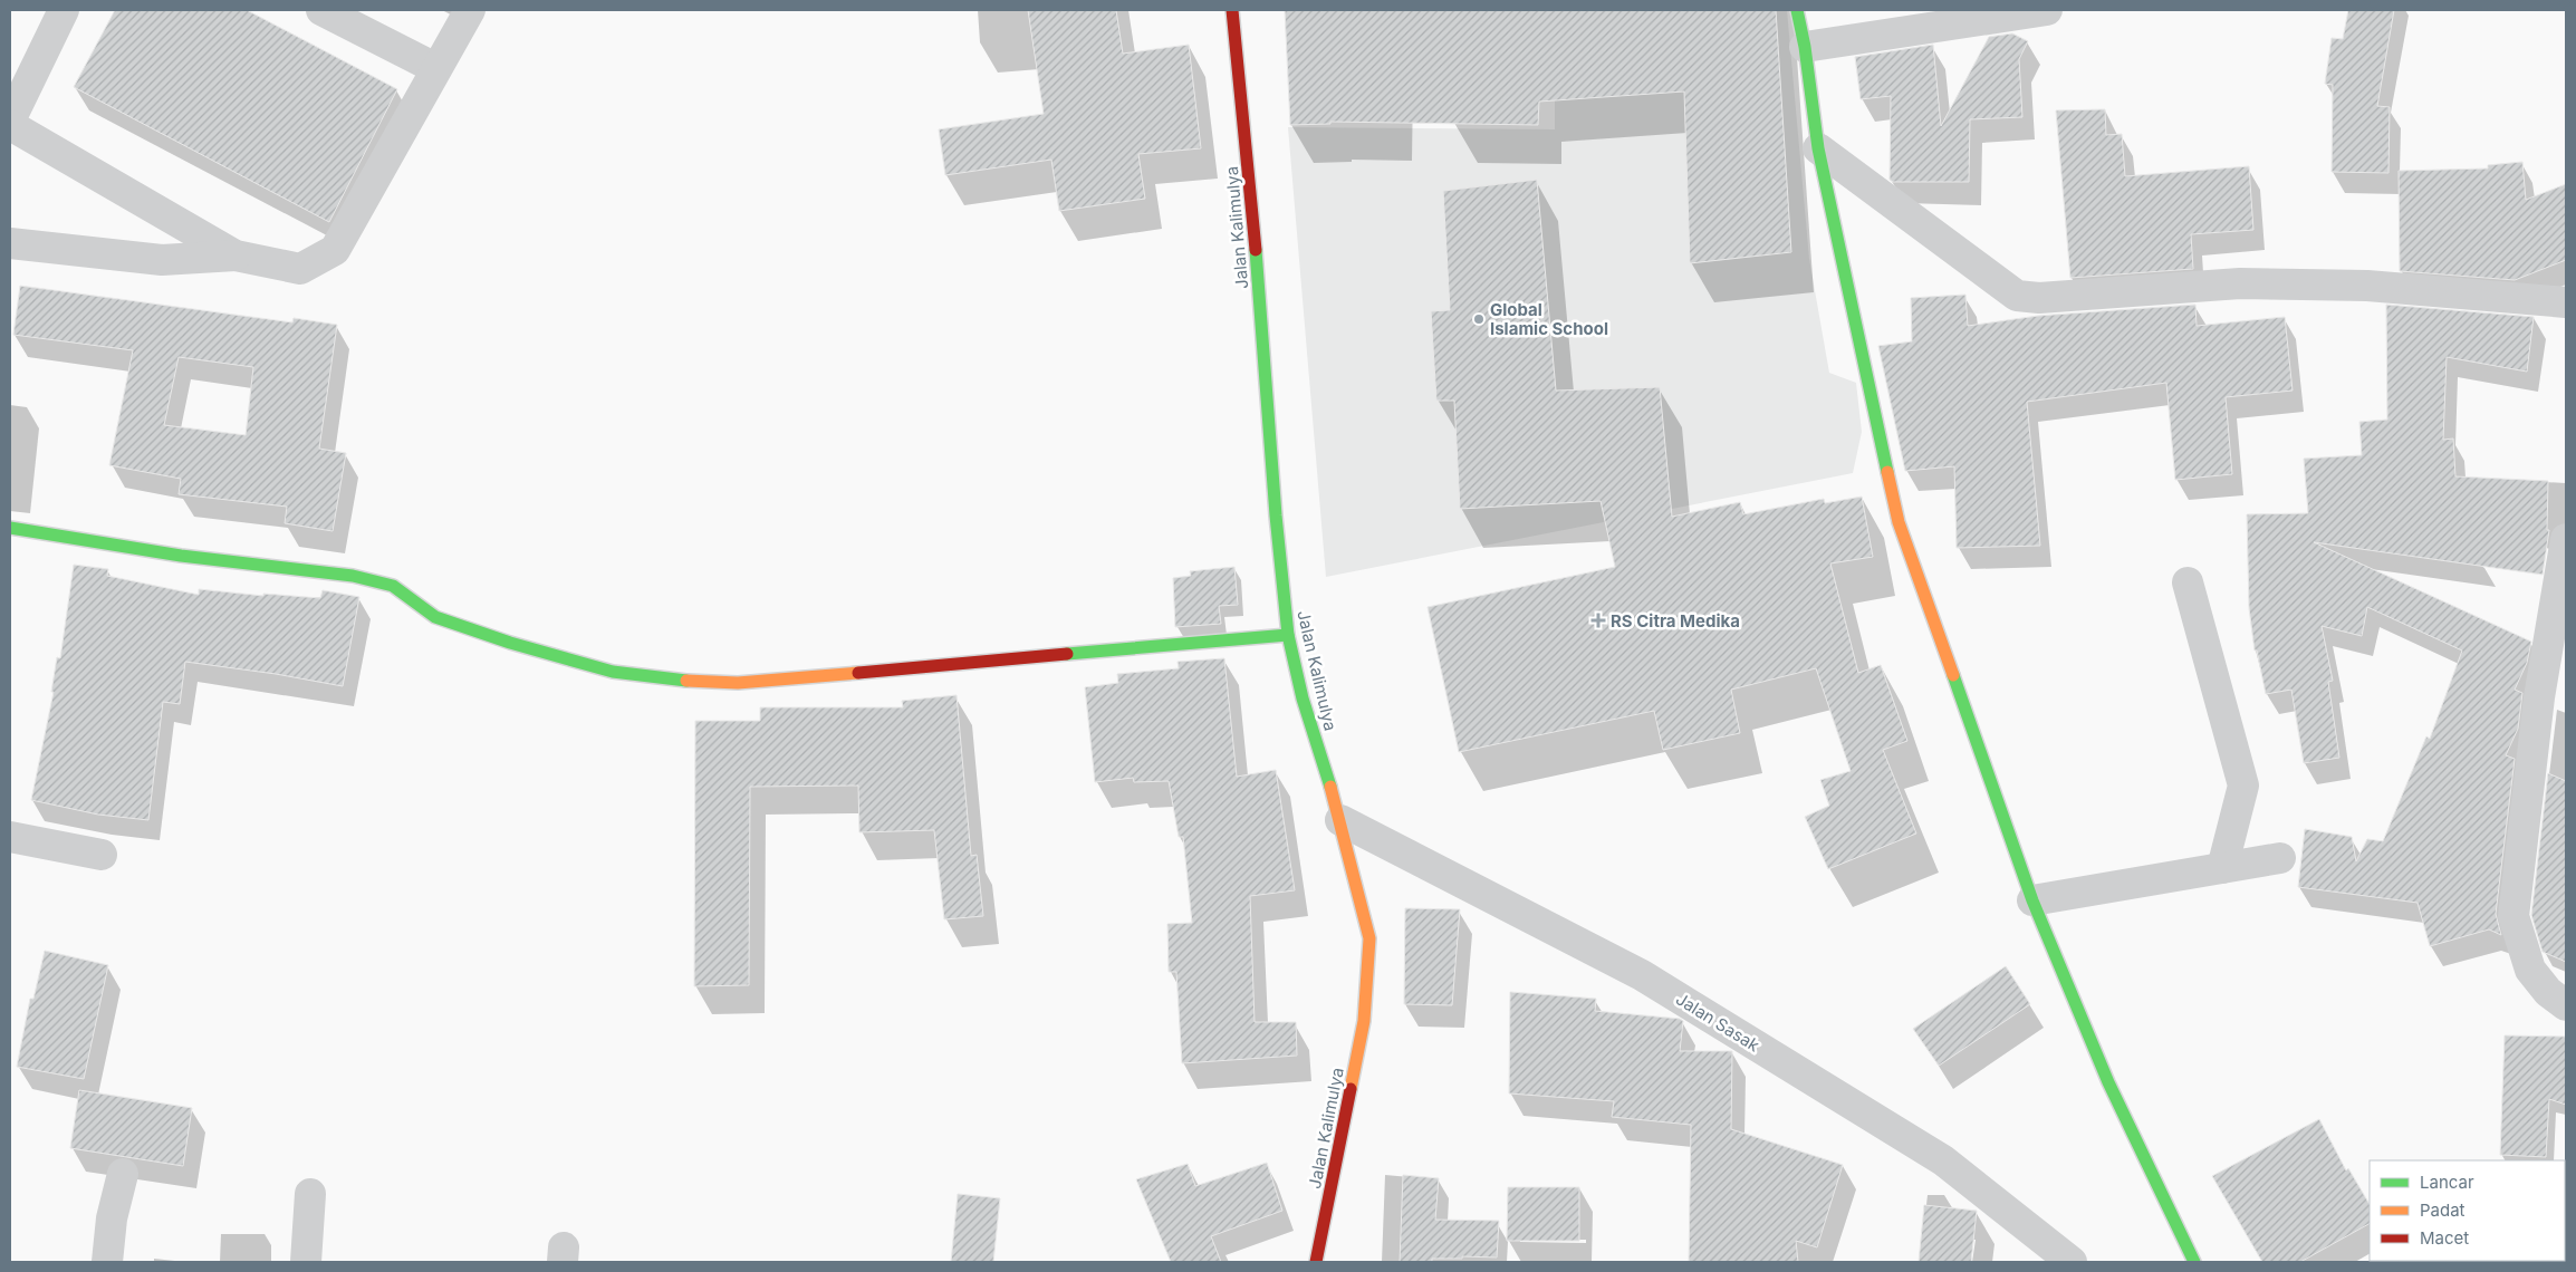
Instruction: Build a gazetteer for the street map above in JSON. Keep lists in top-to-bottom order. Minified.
{"streets":{"street":["Jalan Kalimulya","Jalan Sasak"]},"crossings":[["Jalan Kalimulya","Jalan Sasak"]],"places":{"other":["Global Islamic School"],"health":["RS Citra Medika"]},"legend":["Lancar","Padat","Macet"]}
